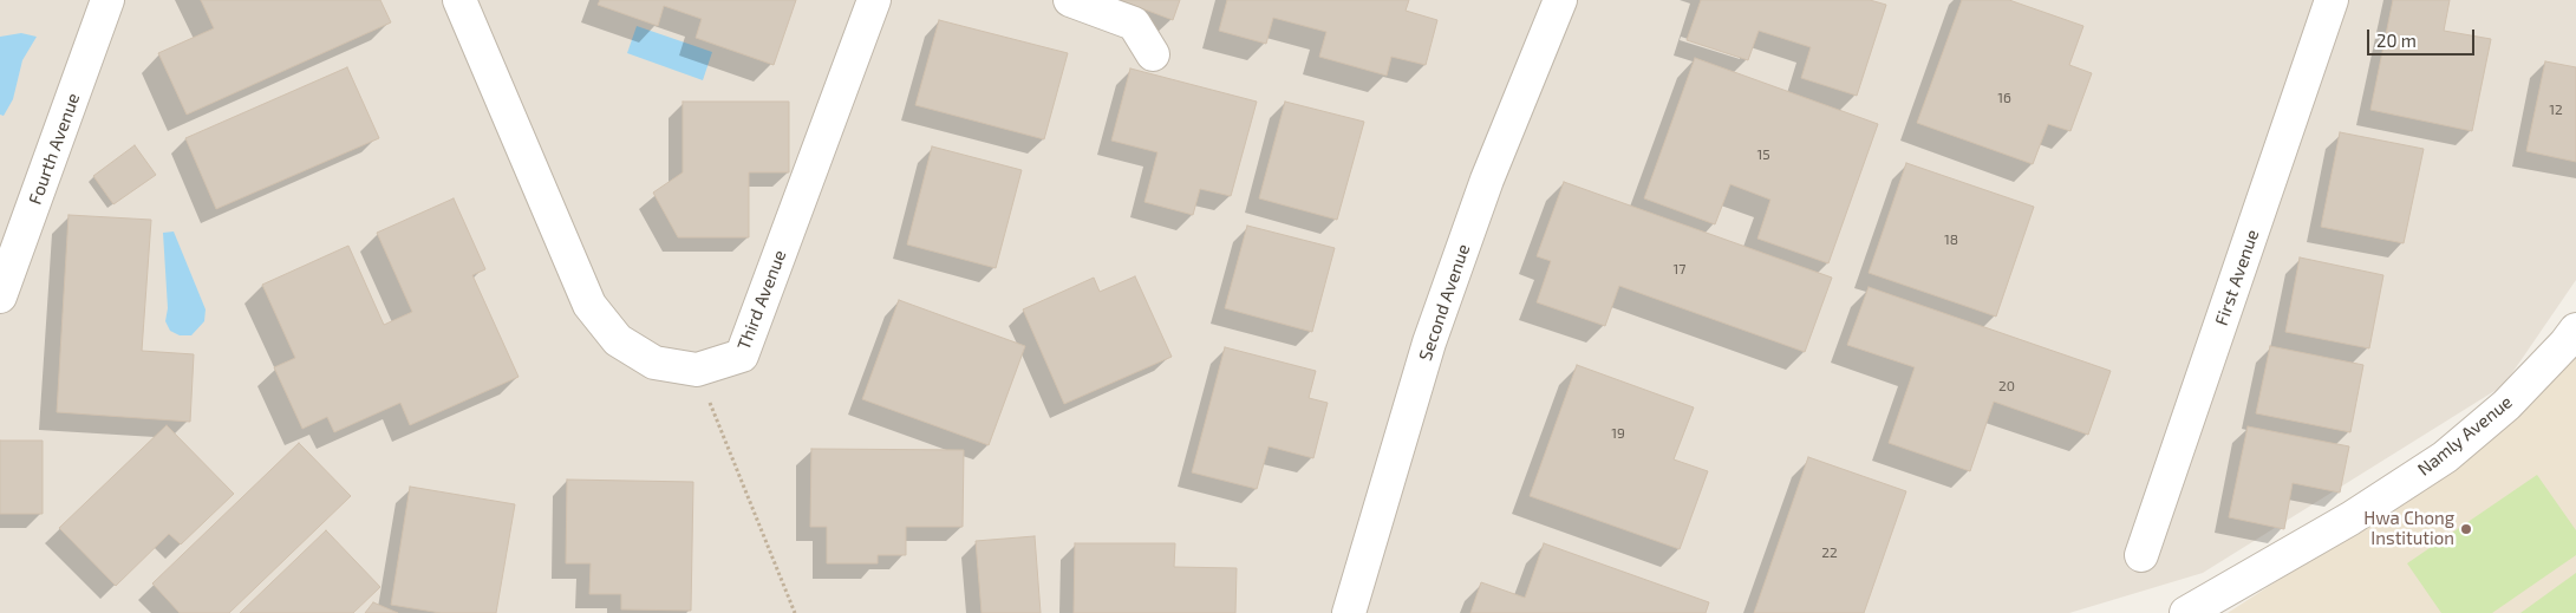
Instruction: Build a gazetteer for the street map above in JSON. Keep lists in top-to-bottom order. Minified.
{"streets":{"street":["Fourth Avenue","First Avenue","Third Avenue","Second Avenue","Namly Avenue"]},"places":["Hwa Chong Institution"],"house_numbers":["16","12","15","18","17","20","19","22"],"scale_bar":"20 m"}
